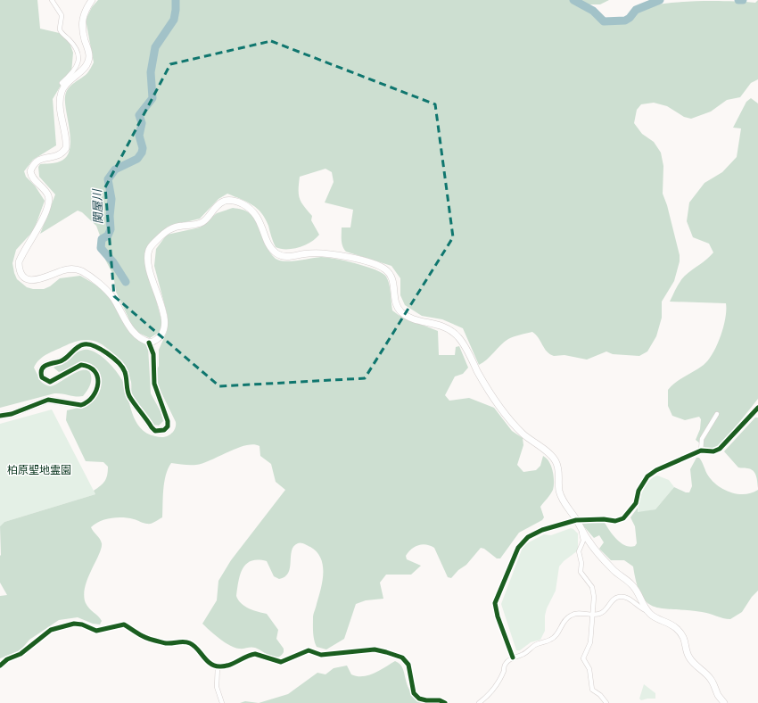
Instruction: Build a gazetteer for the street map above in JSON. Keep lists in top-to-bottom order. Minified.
{"water":["関屋川"],"parks":["柏原聖地霊園"]}
